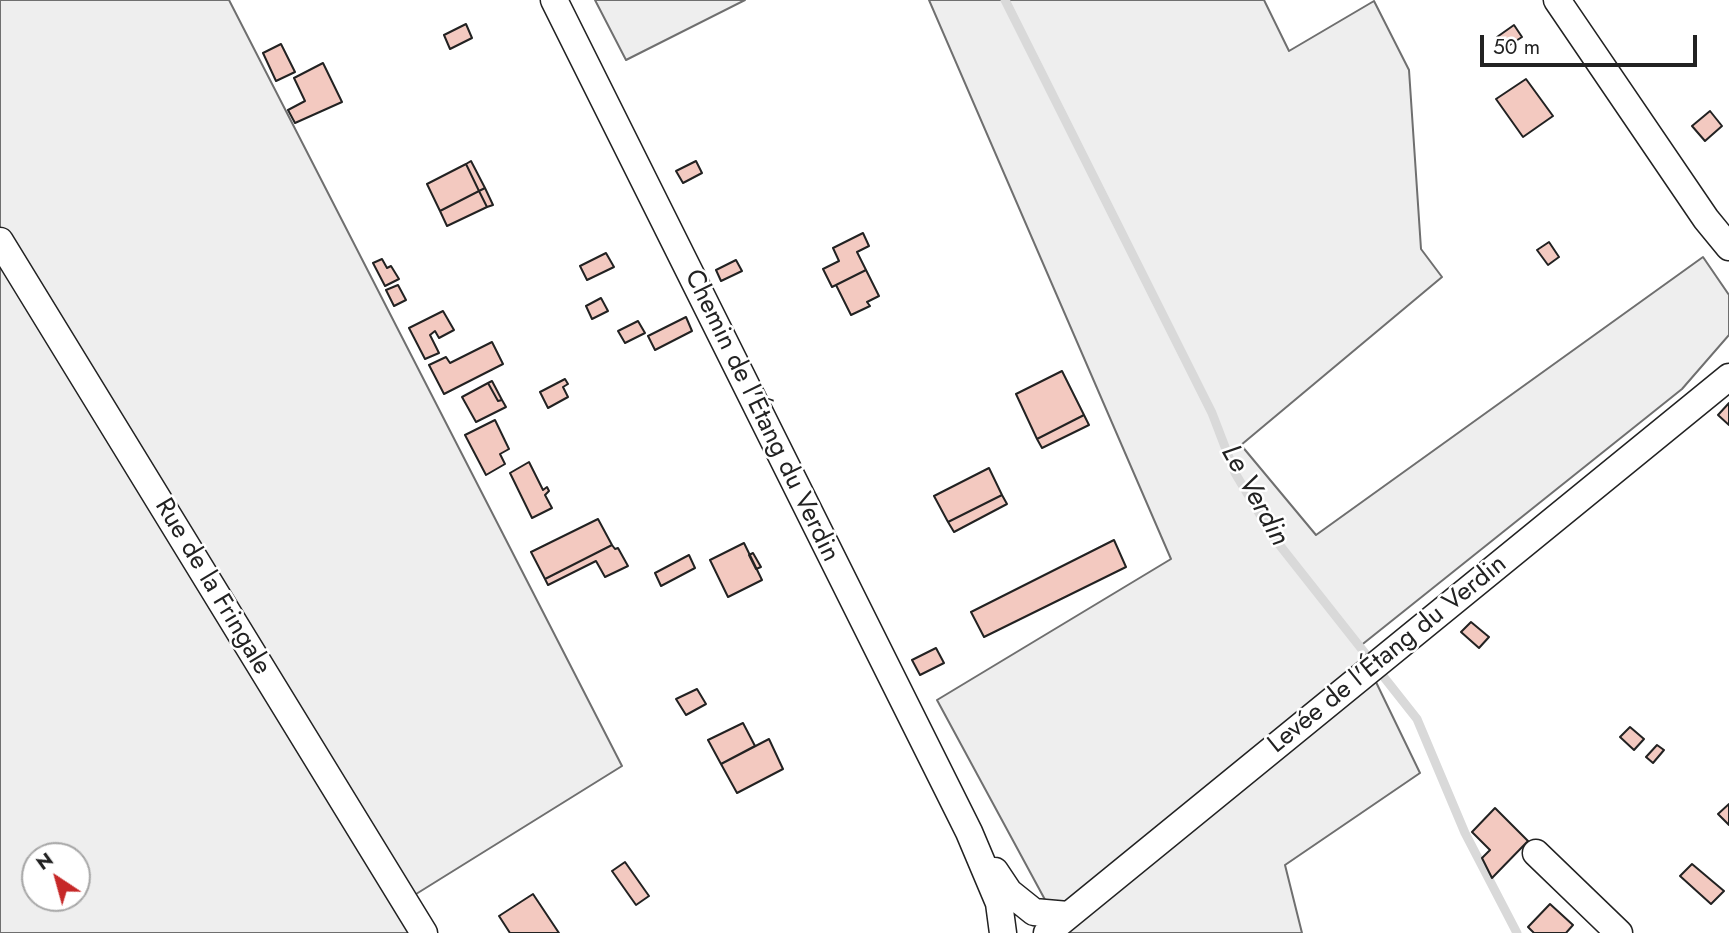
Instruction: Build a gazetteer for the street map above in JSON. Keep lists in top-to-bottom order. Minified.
{"streets":{"street":["Chemin de l'Étang du Verdin","Rue de la Fringale","Levée de l'Étang du Verdin"]},"crossings":[["Chemin de l'Étang du Verdin","Levée de l'Étang du Verdin"]],"water":["Le Verdin"],"scale_bar":"50 m","north":"top left"}
